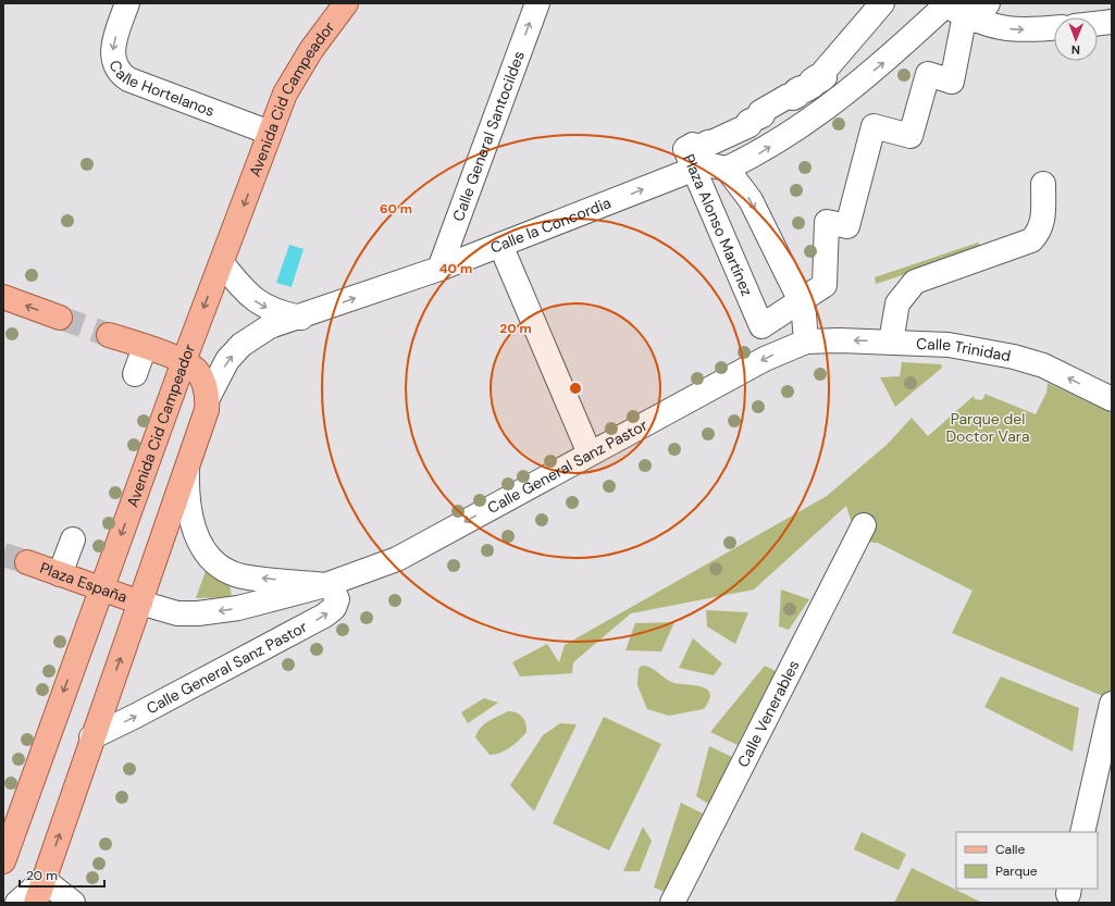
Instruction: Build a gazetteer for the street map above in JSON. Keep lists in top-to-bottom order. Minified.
{"streets":{"main road":["Avenida Cid Campeador","Plaza España"],"street":["Calle Hortelanos","Calle General Santocildes","Calle la Concordia","Plaza Alonso Martínez","Calle Trinidad","Calle General Sanz Pastor","Calle Venerables"]},"crossings":[["Calle Hortelanos","Avenida Cid Campeador"],["Avenida Cid Campeador","Plaza España"],["Calle General Santocildes","Calle la Concordia"],["Calle la Concordia","Plaza Alonso Martínez"],["Plaza Alonso Martínez","Calle Trinidad"],["Plaza Alonso Martínez","Calle General Sanz Pastor"],["Calle Trinidad","Calle General Sanz Pastor"],["Calle General Sanz Pastor","Plaza España"]],"one_way":["Calle Hortelanos","Calle General Santocildes","Calle la Concordia","Calle Trinidad"],"parks":["Parque del Doctor Vara"],"legend":["Calle","Parque"],"scale_bar":"20 m","north":"bottom","rings":["60 m","40 m","20 m"]}
